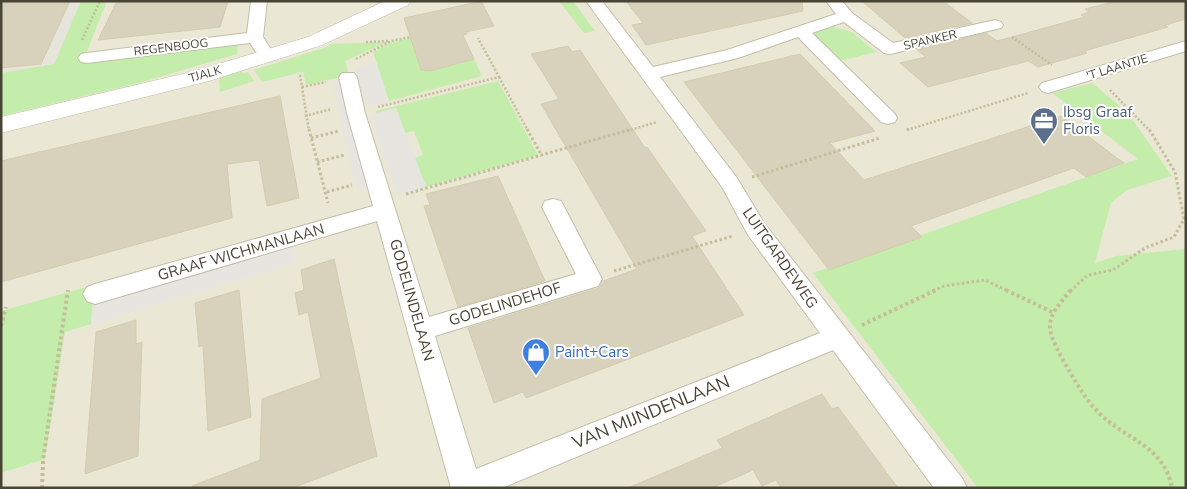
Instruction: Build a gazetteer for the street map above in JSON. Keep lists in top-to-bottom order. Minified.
{"streets":{"street":["SPANKER","REGENBOOG","'T LAANTJE","TJALK","GRAAF WICHMANLAAN","LUITGARDEWEG","GODELINDELAAN","GODELINDEHOF","VAN MIJNDENLAAN"]},"crossings":[["GRAAF WICHMANLAAN","GODELINDELAAN"],["LUITGARDEWEG","VAN MIJNDENLAAN"],["GODELINDELAAN","GODELINDEHOF"],["GODELINDELAAN","VAN MIJNDENLAAN"]],"places":{"office":["Ibsg Graaf Floris"],"shop":["Paint+Cars"]}}
